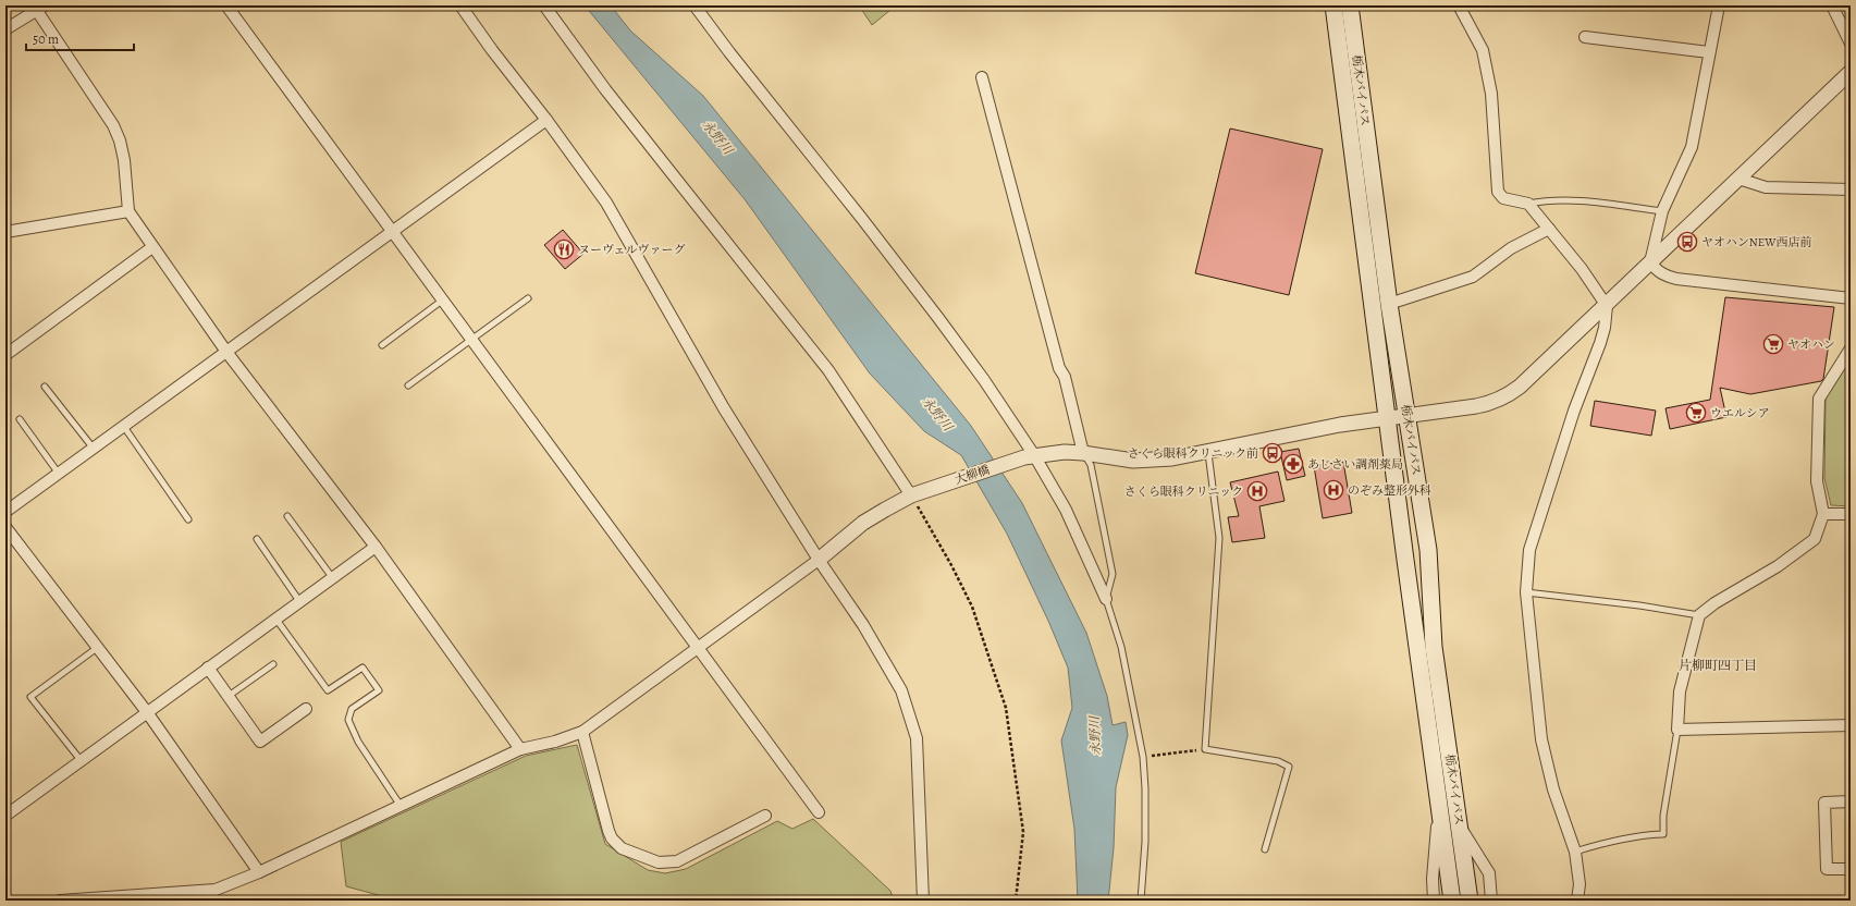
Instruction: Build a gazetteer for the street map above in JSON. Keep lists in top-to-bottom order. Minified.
{"streets":{"main road":["栃木バイパス"],"street":["大柳橋"]},"crossings":[["栃木バイパス","大柳橋"]],"districts":["片柳町四丁目"],"water":["永野川"],"places":{"bus stop":["ヤオハンNEW西店前","さくら眼科クリニック前"],"restaurant":["ヌーヴェルヴァーグ"],"supermarket":["ヤオハン","ウエルシア"],"pharmacy":["あじさい調剤薬局"],"hospital":["のぞみ整形外科","さくら眼科クリニック"]},"scale_bar":"50 m"}
